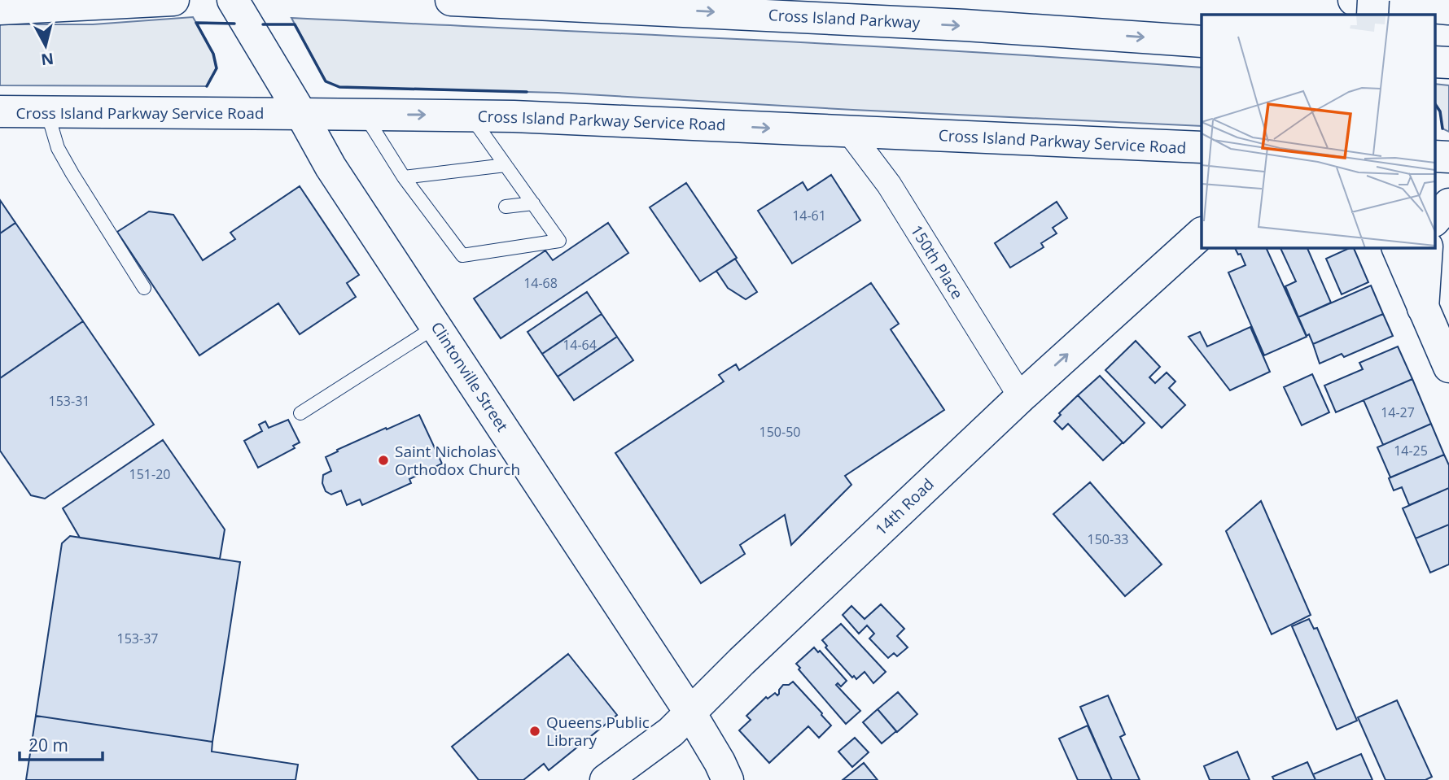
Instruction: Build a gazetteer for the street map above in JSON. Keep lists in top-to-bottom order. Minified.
{"streets":{"main road":["Cross Island Parkway","Cross Island Parkway Service Road","Clintonville Street","14th Road"],"street":["150th Place"]},"crossings":[["Cross Island Parkway Service Road","150th Place"],["Cross Island Parkway Service Road","Clintonville Street"],["150th Place","14th Road"],["Clintonville Street","14th Road"]],"one_way":["Cross Island Parkway","Cross Island Parkway Service Road"],"places":["Saint Nicholas Orthodox Church","Queens Public Library"],"house_numbers":["14-61","14-68","14-64","153-31","14-27","150-50","14-25","151-20","150-33","153-37"],"scale_bar":"20 m","north":"bottom"}
